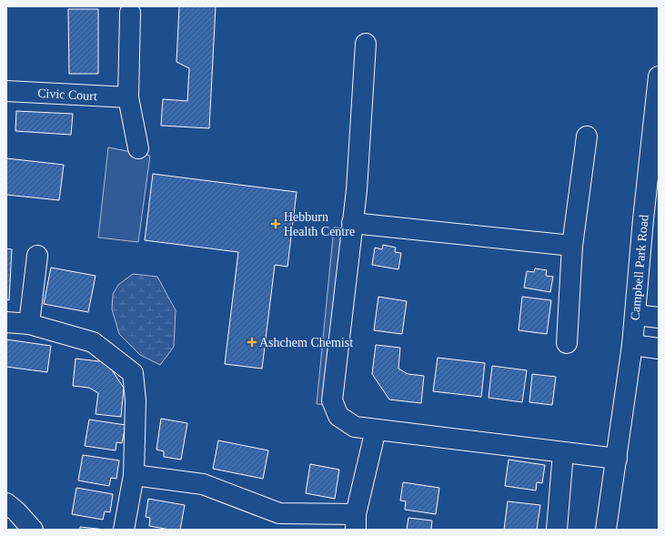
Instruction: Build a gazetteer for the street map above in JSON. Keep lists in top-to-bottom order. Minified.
{"streets":{"street":["Civic Court","Campbell Park Road"]},"places":{"health":["Hebburn Health Centre","Ashchem Chemist"]}}
